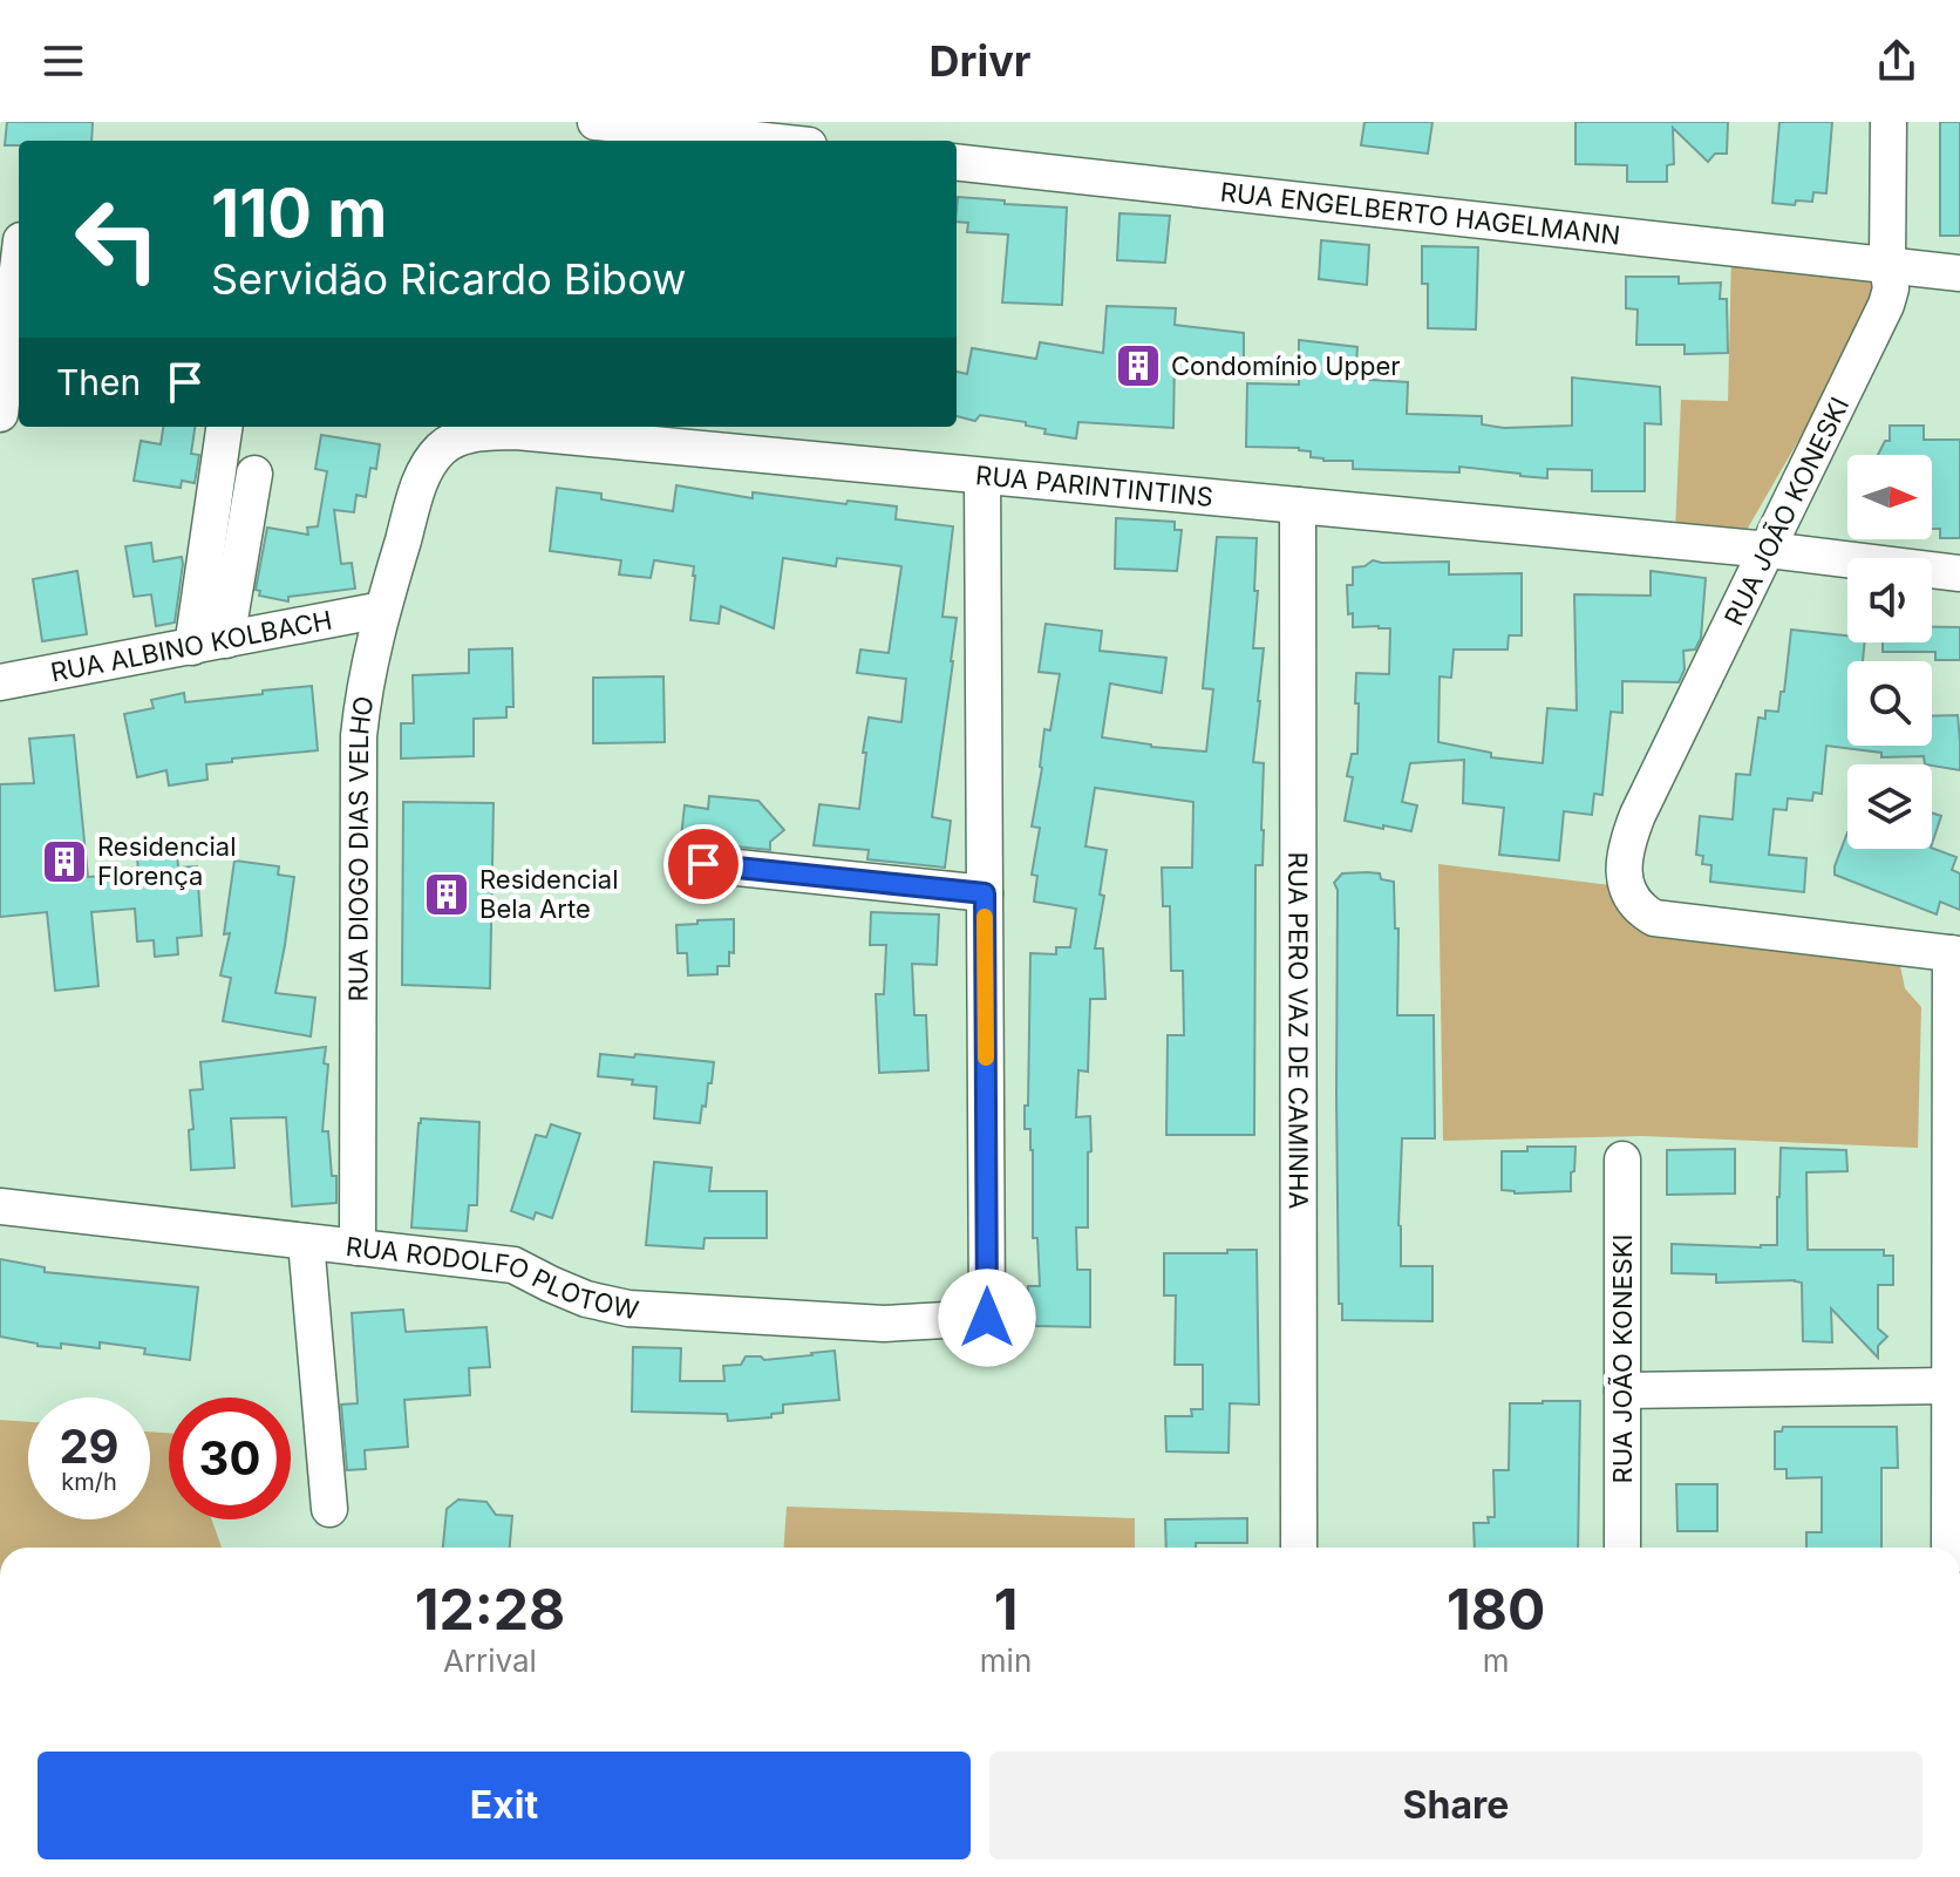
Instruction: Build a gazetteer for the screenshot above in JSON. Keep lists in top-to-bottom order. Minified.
{"streets":{"street":["RUA ENGELBERTO HAGELMANN","RUA PARINTINTINS","RUA JOÃO KONESKI","RUA ALBINO KOLBACH","RUA DIOGO DIAS VELHO","RUA PERO VAZ DE CAMINHA","RUA RODOLFO PLOTOW"]},"crossings":[["RUA ENGELBERTO HAGELMANN","RUA JOÃO KONESKI"],["RUA PARINTINTINS","RUA JOÃO KONESKI"],["RUA PARINTINTINS","RUA DIOGO DIAS VELHO"],["RUA PARINTINTINS","RUA PERO VAZ DE CAMINHA"],["RUA ALBINO KOLBACH","RUA DIOGO DIAS VELHO"],["RUA DIOGO DIAS VELHO","RUA RODOLFO PLOTOW"]],"places":{"building":["Condomínio Upper","Residencial Florença","Residencial Bela Arte"]},"north":"right","page":{"header":"Drivr","turn":["110 m","Servidão Ricardo Bibow"],"then":"Then","speed":"29 km/h","limit":"30","eta":["12:28","Arrival","1","min","180","m"],"buttons":["Exit","Share"]}}
